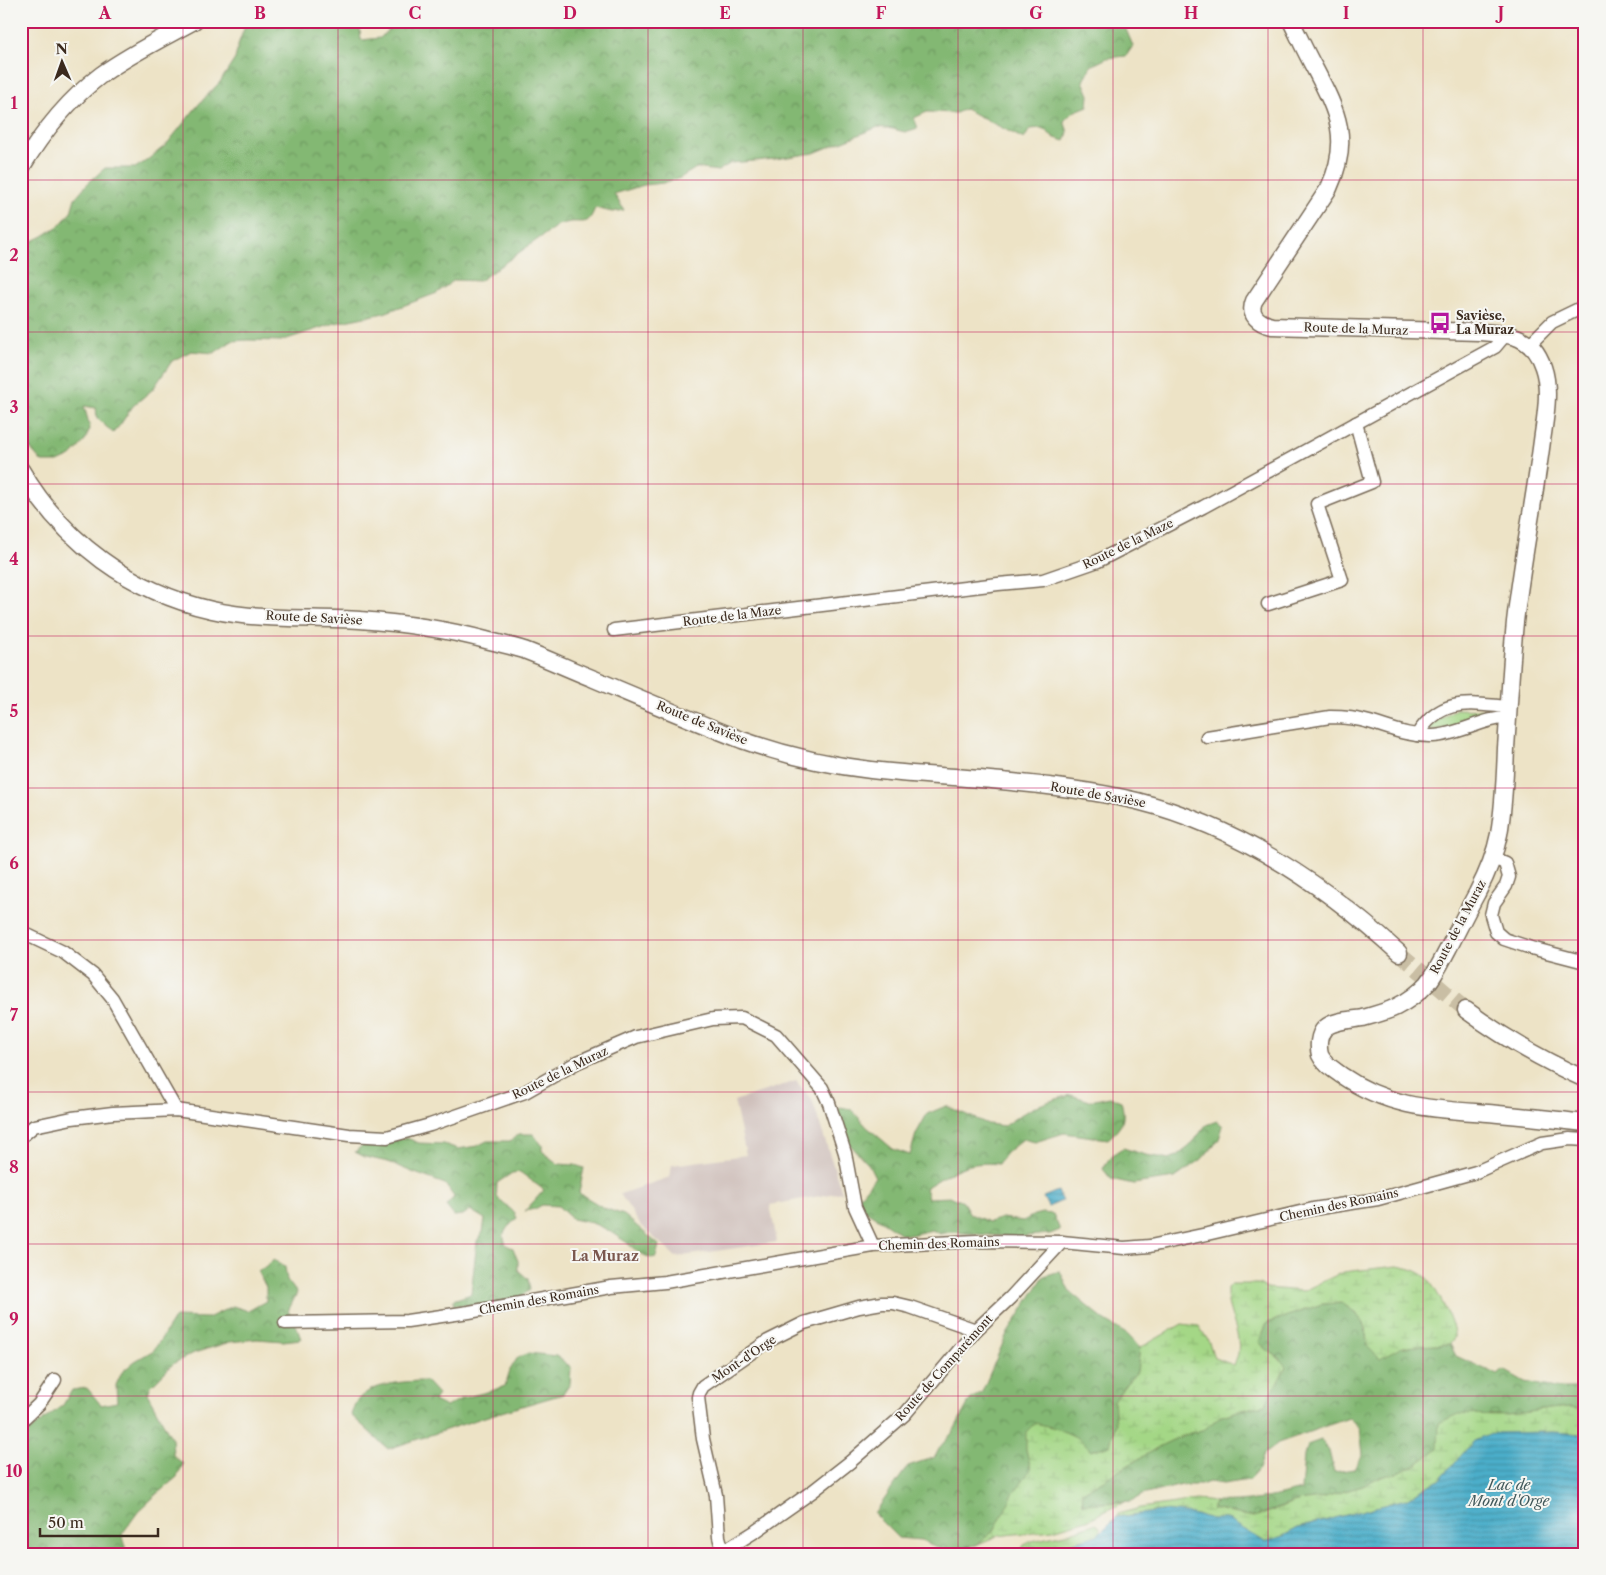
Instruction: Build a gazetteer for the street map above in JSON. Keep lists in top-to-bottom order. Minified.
{"streets":{"street":["Route de la Muraz","Route de la Maze","Route de Savièse","Chemin des Romains","Mont-d'Orge","Route de Comparémont"]},"crossings":[["Route de la Muraz","Route de la Maze"],["Route de la Muraz","Chemin des Romains"],["Chemin des Romains","Route de Comparémont"],["Mont-d'Orge","Route de Comparémont"]],"districts":["La Muraz"],"water":["Lac de Mont d'Orge"],"places":{"bus stop":["Savièse, La Muraz"]},"scale_bar":"50 m","north":"top","grid":{"columns":["A","B","C","D","E","F","G","H","I","J"],"rows":["1","2","3","4","5","6","7","8","9","10"]}}
